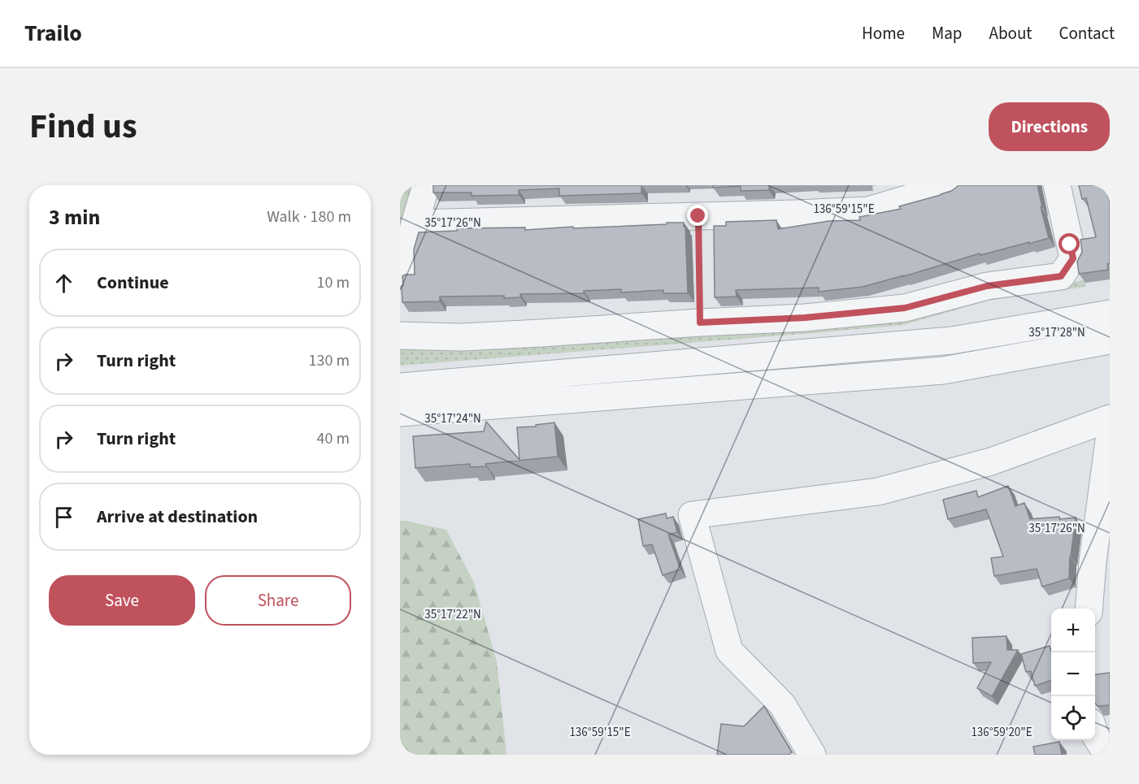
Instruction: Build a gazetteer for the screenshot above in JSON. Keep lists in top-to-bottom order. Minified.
{"page":{"header":"Trailo","nav":["Home","Map","About","Contact"],"title":"Find us","buttons":["Directions",["Save","Share"]],"heading":["3 min","Walk · 180 m"],"list":[["Continue","10 m"],["Turn right","130 m"],["Turn right","40 m"],"Arrive at destination"],"map_buttons":["+","−"]},"coordinates":["136°59'15\"E","35°17'26\"N","35°17'28\"N","35°17'24\"N","35°17'22\"N","136°59'20\"E"]}
